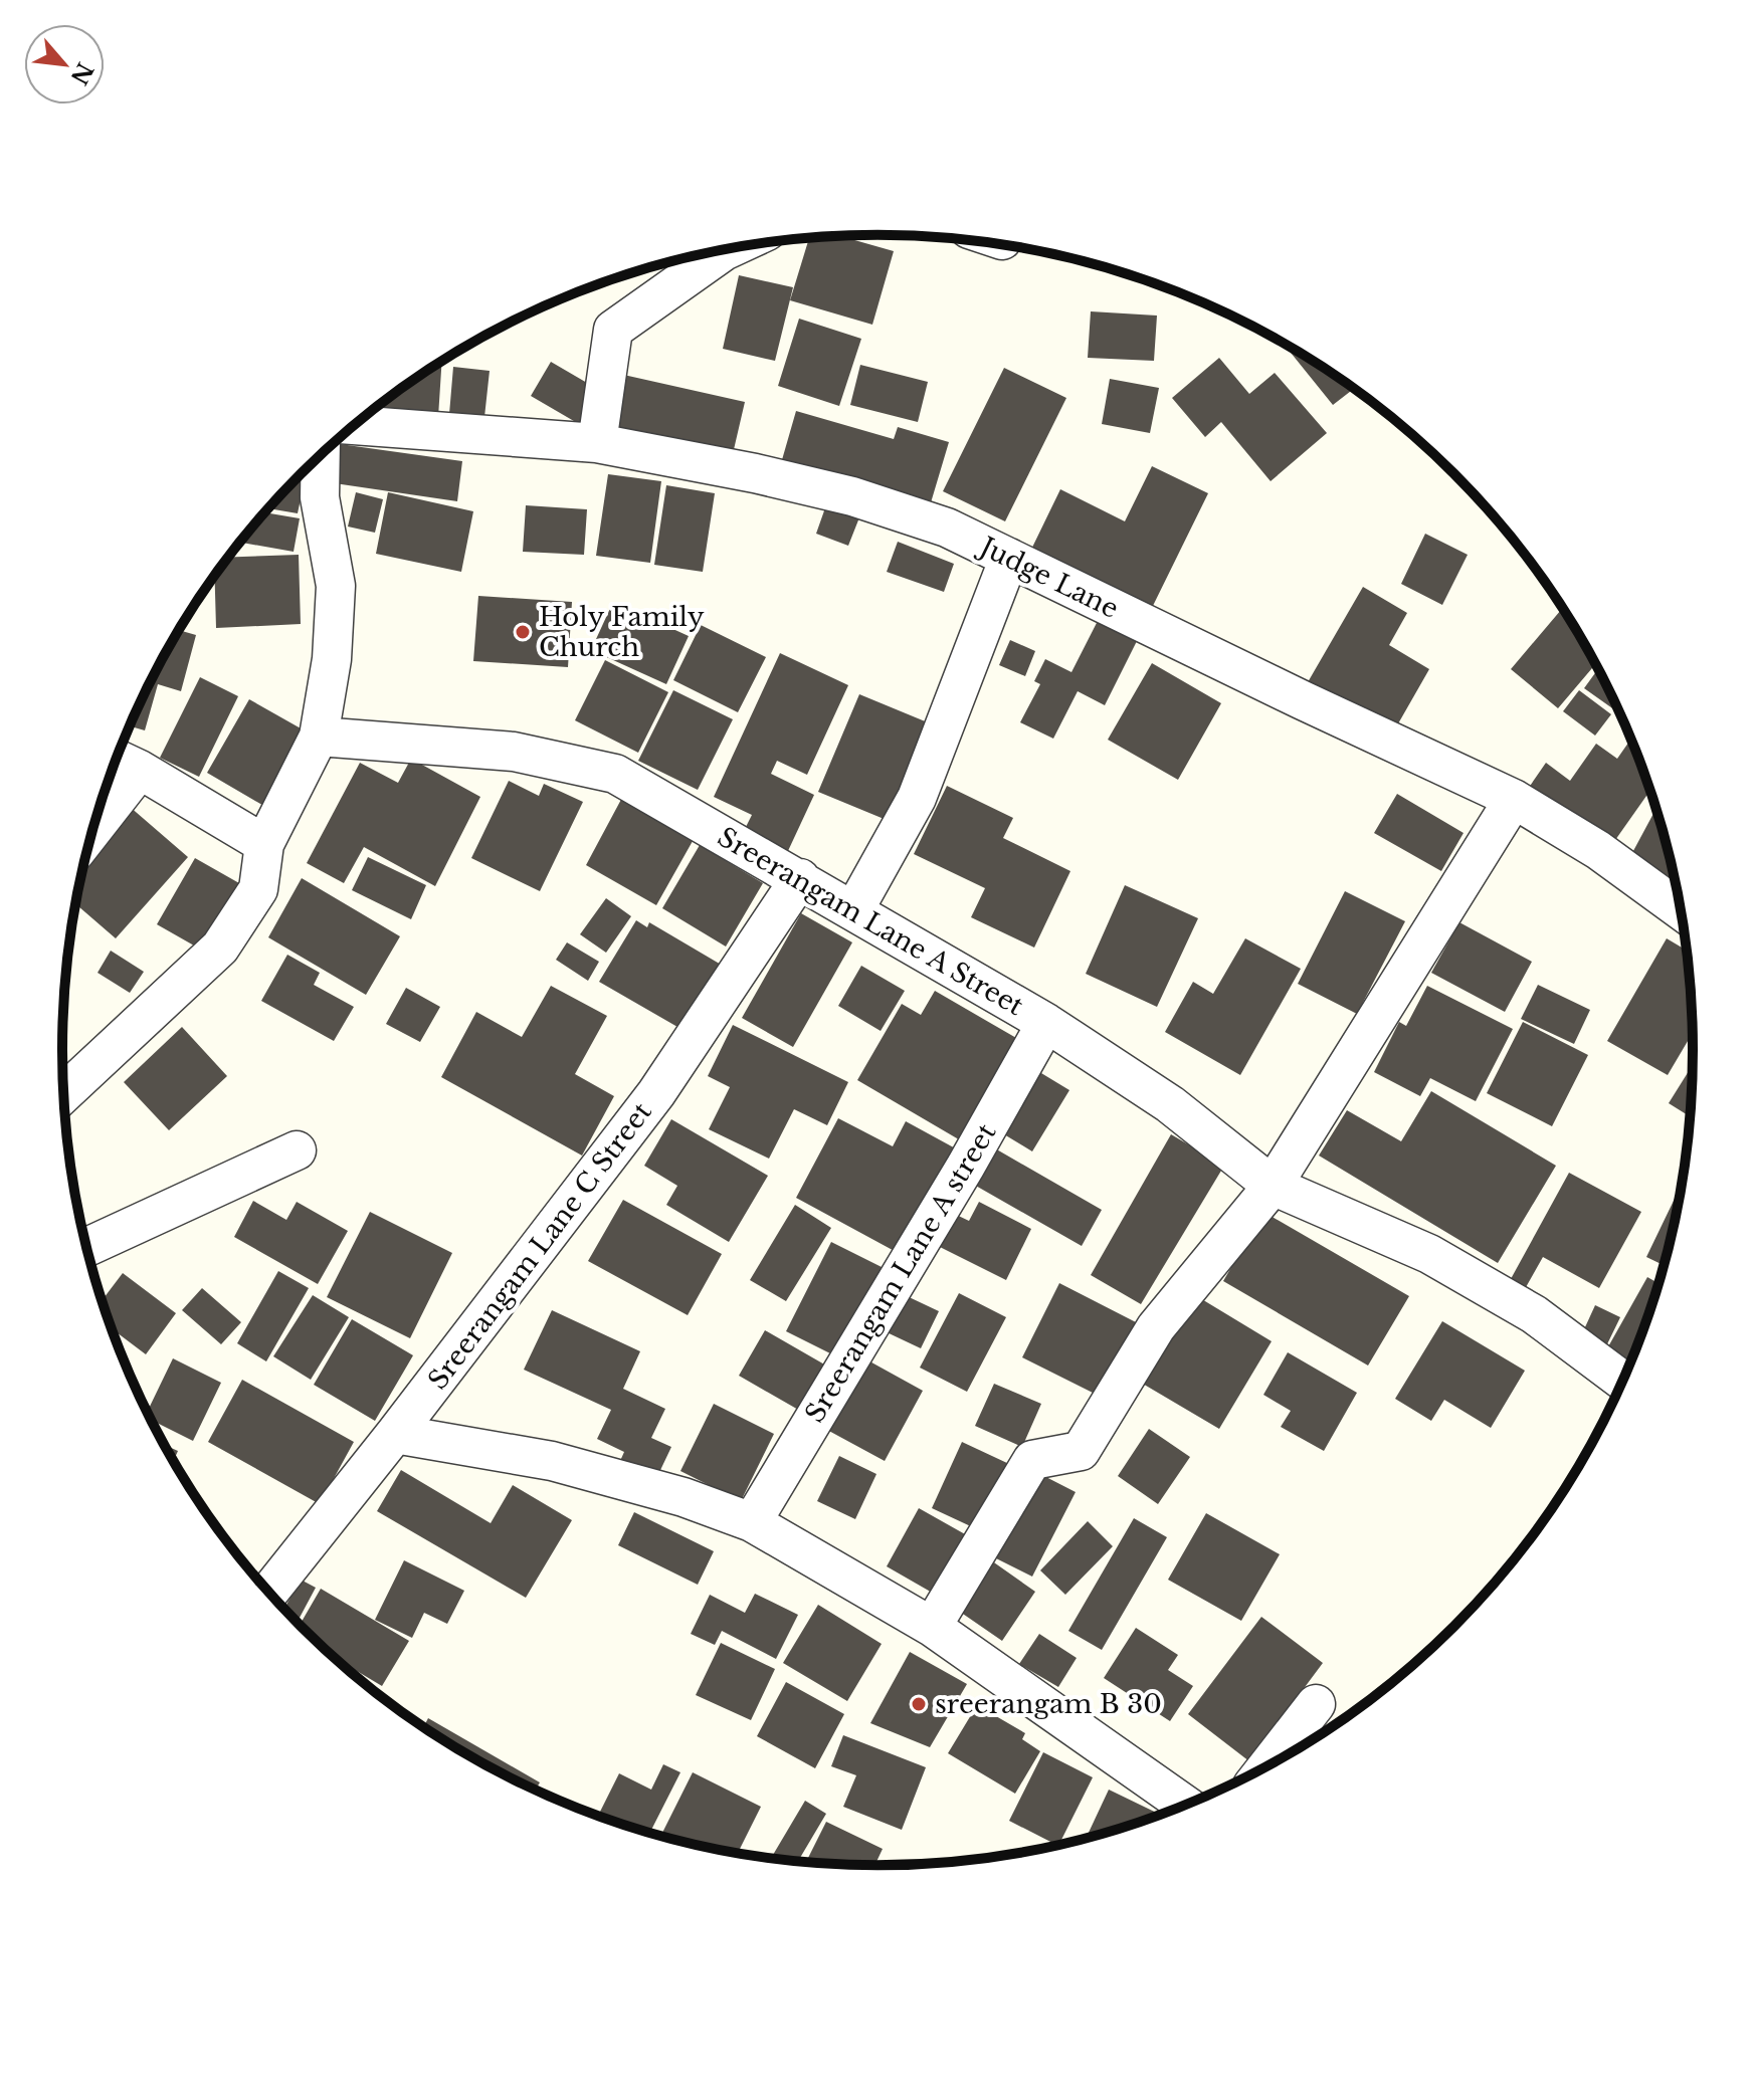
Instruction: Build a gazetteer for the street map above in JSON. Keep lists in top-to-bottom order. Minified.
{"streets":{"street":["Judge Lane","Sreerangam Lane A Street","Sreerangam Lane C Street","Sreerangam Lane A street"]},"crossings":[["Sreerangam Lane A Street","Sreerangam Lane C Street"],["Sreerangam Lane A Street","Sreerangam Lane A street"]],"places":["Holy Family Church","sreerangam B 30"],"north":"bottom right"}
